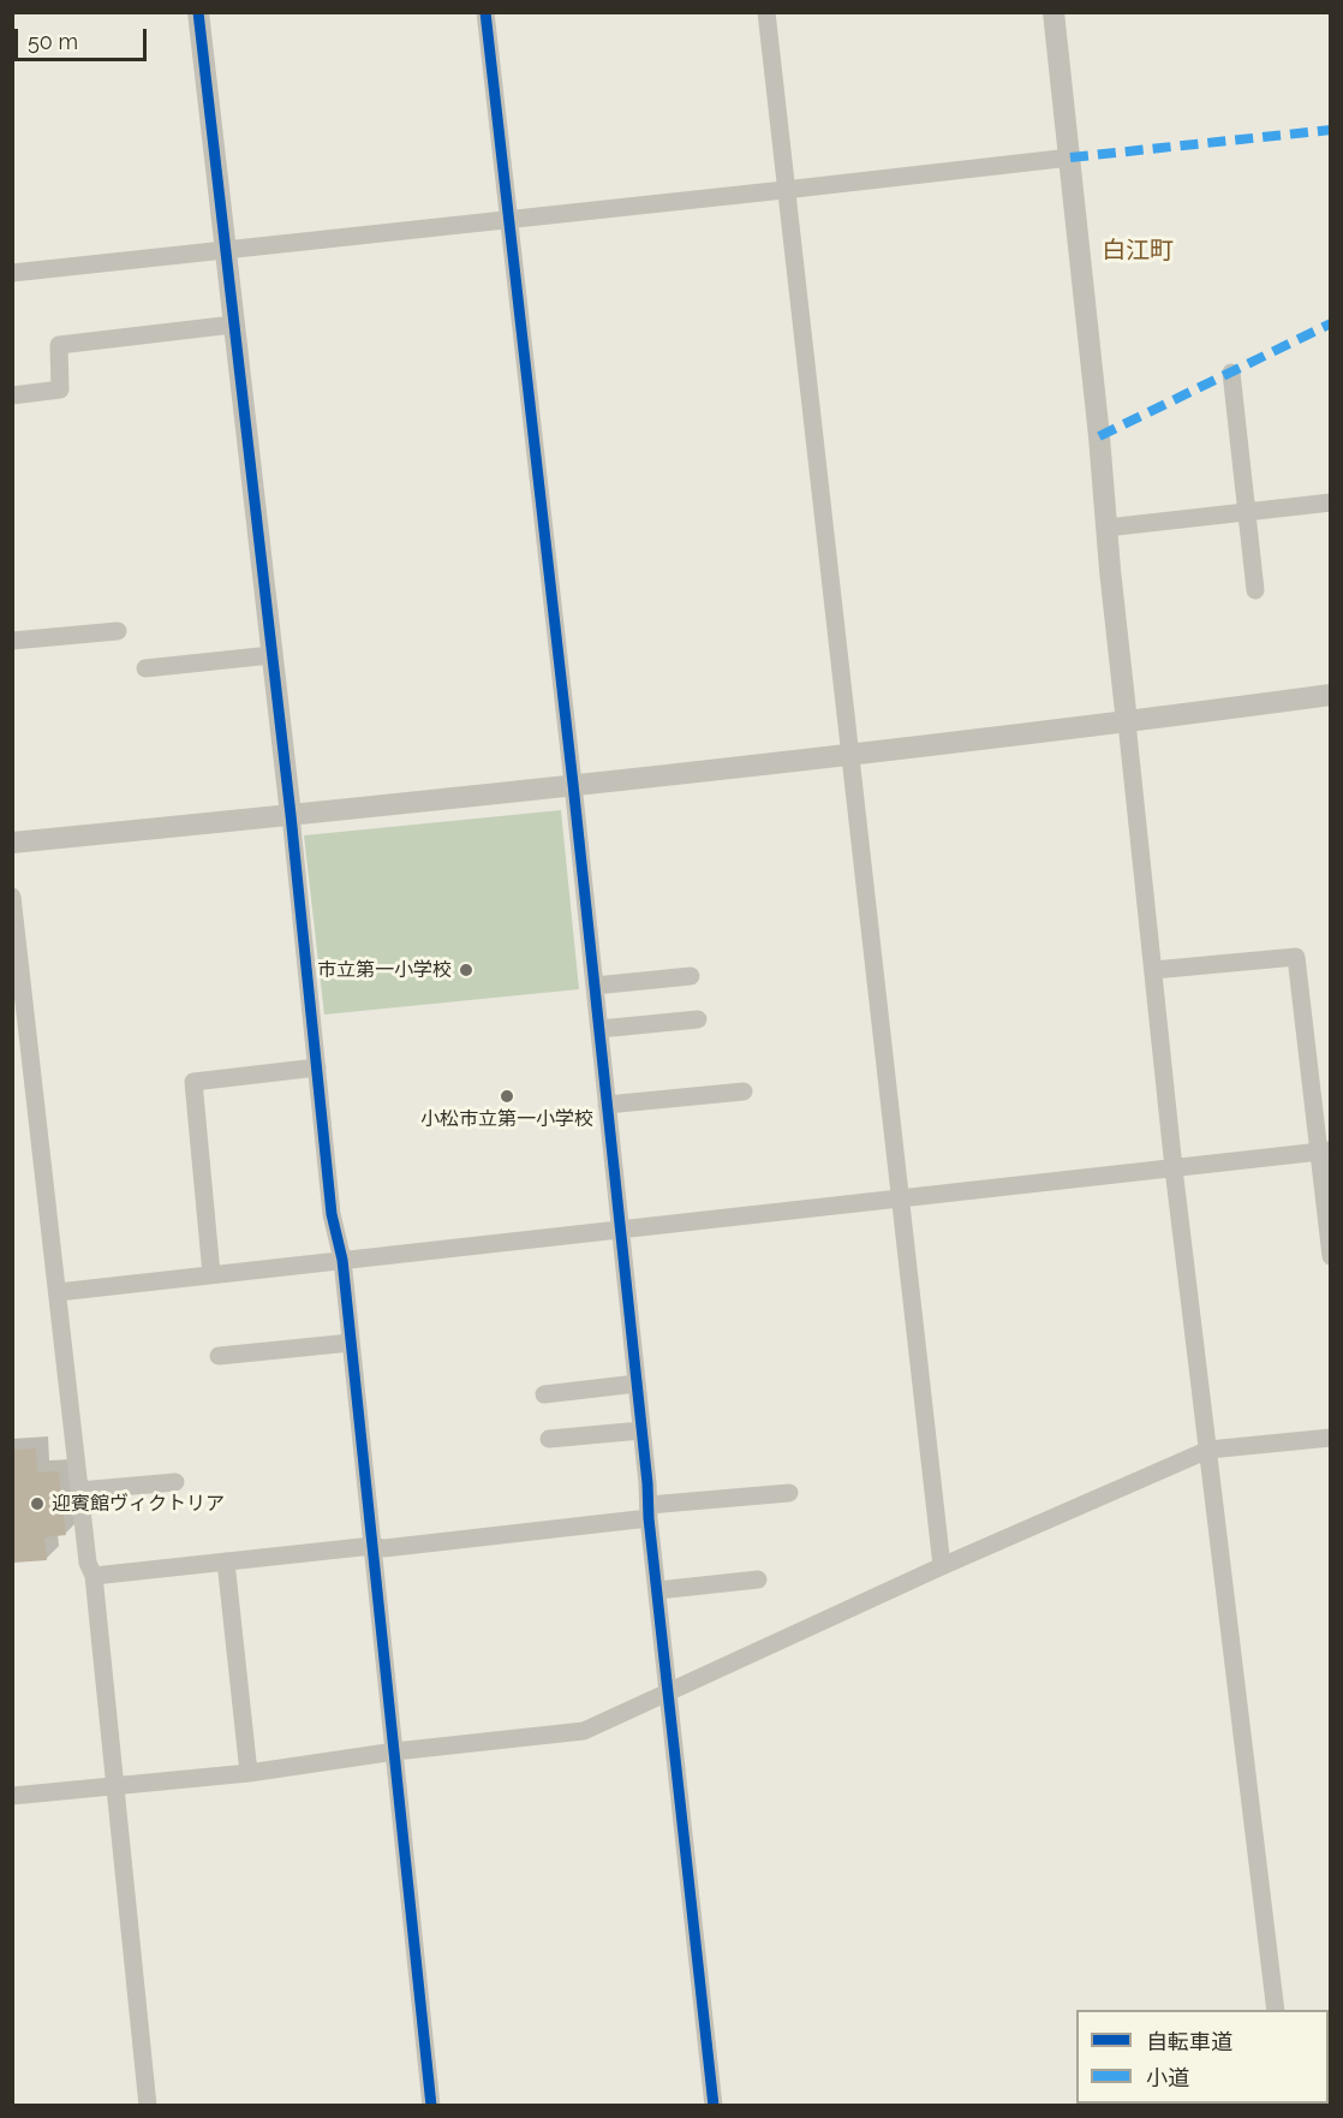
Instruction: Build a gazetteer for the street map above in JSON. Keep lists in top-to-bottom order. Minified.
{"districts":["白江町"],"places":["市立第一小学校","小松市立第一小学校","迎賓館ヴィクトリア"],"legend":["自転車道","小道"],"scale_bar":"50 m"}
